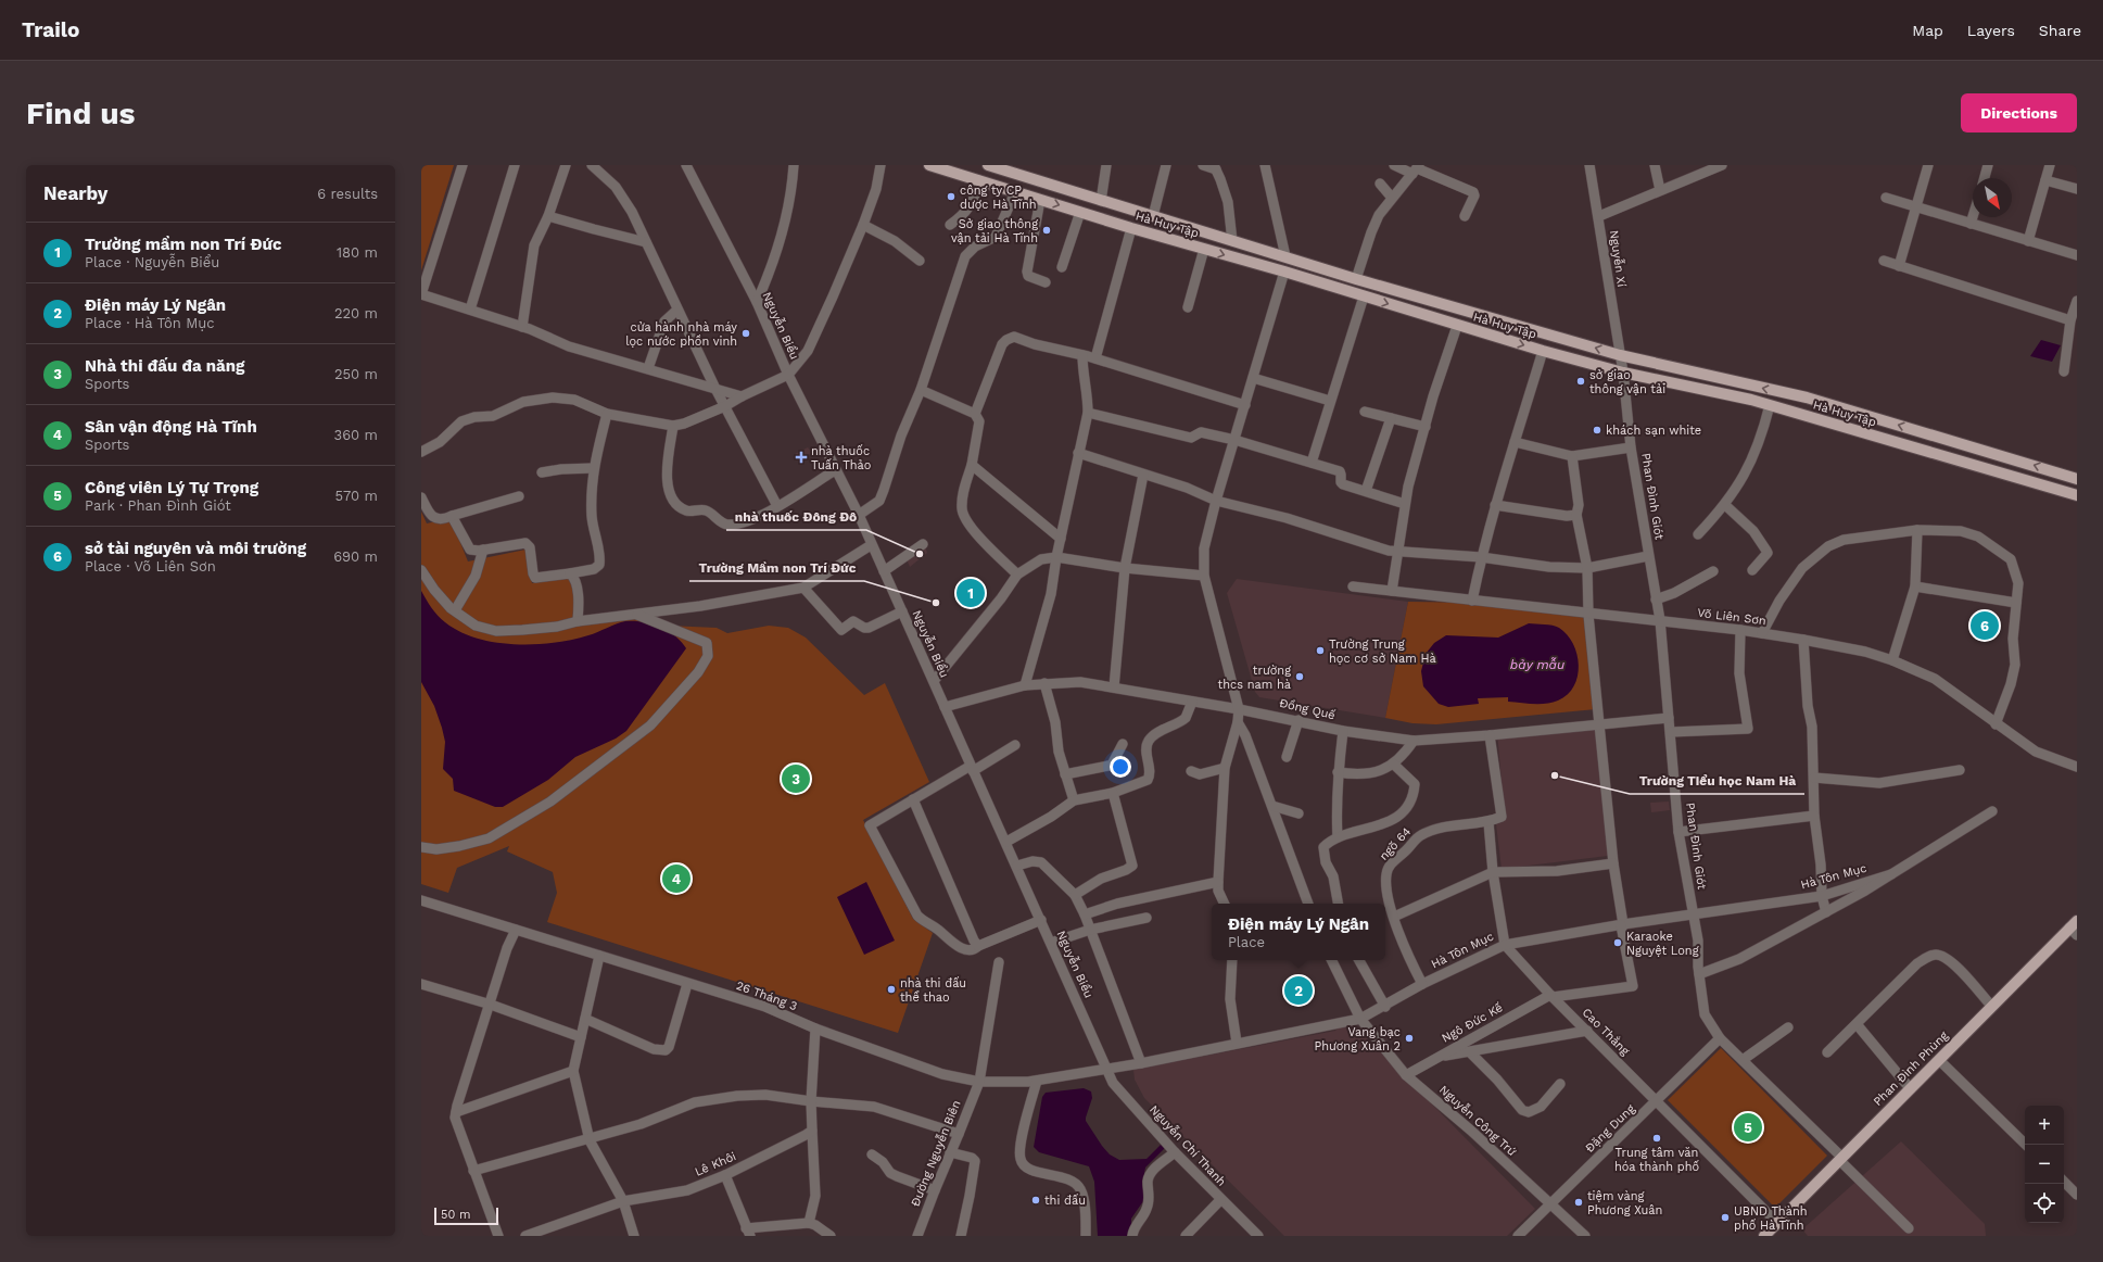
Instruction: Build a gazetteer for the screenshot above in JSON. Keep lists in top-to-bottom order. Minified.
{"streets":{"main road":["Hà Huy Tập","Phan Đình Phùng"],"street":["Nguyễn Xí","Nguyễn Biểu","Phan Đình Giót","Võ Liên Sơn","Đồng Quế","ngõ 64","Hà Tôn Mục","26 Tháng 3","Ngô Đức Kế","Cao Thắng","Nguyễn Công Trứ","Đặng Dung","Nguyễn Chí Thanh","Đường Nguyễn Biên","Lê Khôi"]},"crossings":[["Hà Huy Tập","Nguyễn Xí"],["Hà Huy Tập","Phan Đình Giót"],["Nguyễn Xí","Phan Đình Giót"],["Nguyễn Biểu","Đồng Quế"],["Nguyễn Biểu","Hà Tôn Mục"],["Nguyễn Biểu","26 Tháng 3"],["Nguyễn Biểu","Nguyễn Chí Thanh"],["Phan Đình Giót","Võ Liên Sơn"],["Phan Đình Giót","Đồng Quế"],["Phan Đình Giót","Hà Tôn Mục"],["Phan Đình Giót","Phan Đình Phùng"],["Phan Đình Giót","Đặng Dung"],["ngõ 64","Hà Tôn Mục"],["Hà Tôn Mục","26 Tháng 3"],["Hà Tôn Mục","Cao Thắng"],["Hà Tôn Mục","Nguyễn Công Trứ"],["Hà Tôn Mục","Nguyễn Chí Thanh"],["26 Tháng 3","Nguyễn Chí Thanh"],["26 Tháng 3","Đường Nguyễn Biên"],["Ngô Đức Kế","Cao Thắng"],["Ngô Đức Kế","Nguyễn Công Trứ"],["Cao Thắng","Phan Đình Phùng"],["Cao Thắng","Đặng Dung"],["Nguyễn Công Trứ","Đặng Dung"]],"water":["bảy mẫu"],"places":{"other":["công ty CP dược Hà Tĩnh","Sở giao thông vận tải Hà Tĩnh","cửa hành nhà máy lọc nước phồn vinh","sở giao thông vận tải","khách sạn white","nhà thuốc Đông Đô","Trường Mầm non Trí Đức","Trường Trung học cơ sở Nam Hà","trường thcs nam hà","Trường Tiểu học Nam Hà","Karaoke Nguyệt Long","nhà thi đấu thể thao","Vang bạc Phương Xuân 2","Trung tâm văn hóa thành phố","thi đấu","tiệm vàng Phương Xuân","UBND Thành phố Hà Tĩnh"],"health":["nhà thuốc Tuấn Thảo"]},"scale_bar":"50 m","north":"bottom right","page":{"header":"Trailo","nav":["Map","Layers","Share"],"buttons":"Directions","title":"Find us","heading":["Nearby","6 results"],"list":[{"mark":"1","name":"Trường mầm non Trí Đức","note":"Place · Nguyễn Biểu","value":"180 m"},{"mark":"2","name":"Điện máy Lý Ngân","note":"Place · Hà Tôn Mục","value":"220 m"},{"mark":"3","name":"Nhà thi đấu đa năng","note":"Sports","value":"250 m"},{"mark":"4","name":"Sân vận động Hà Tĩnh","note":"Sports","value":"360 m"},{"mark":"5","name":"Công viên Lý Tự Trọng","note":"Park · Phan Đình Giót","value":"570 m"},{"mark":"6","name":"sở tài nguyên và môi trường","note":"Place · Võ Liên Sơn","value":"690 m"}],"pins":["1","6","3","4","2","5"],"popup":["Điện máy Lý Ngân","Place"],"map_buttons":["+","−"],"scale":"50 m"}}
